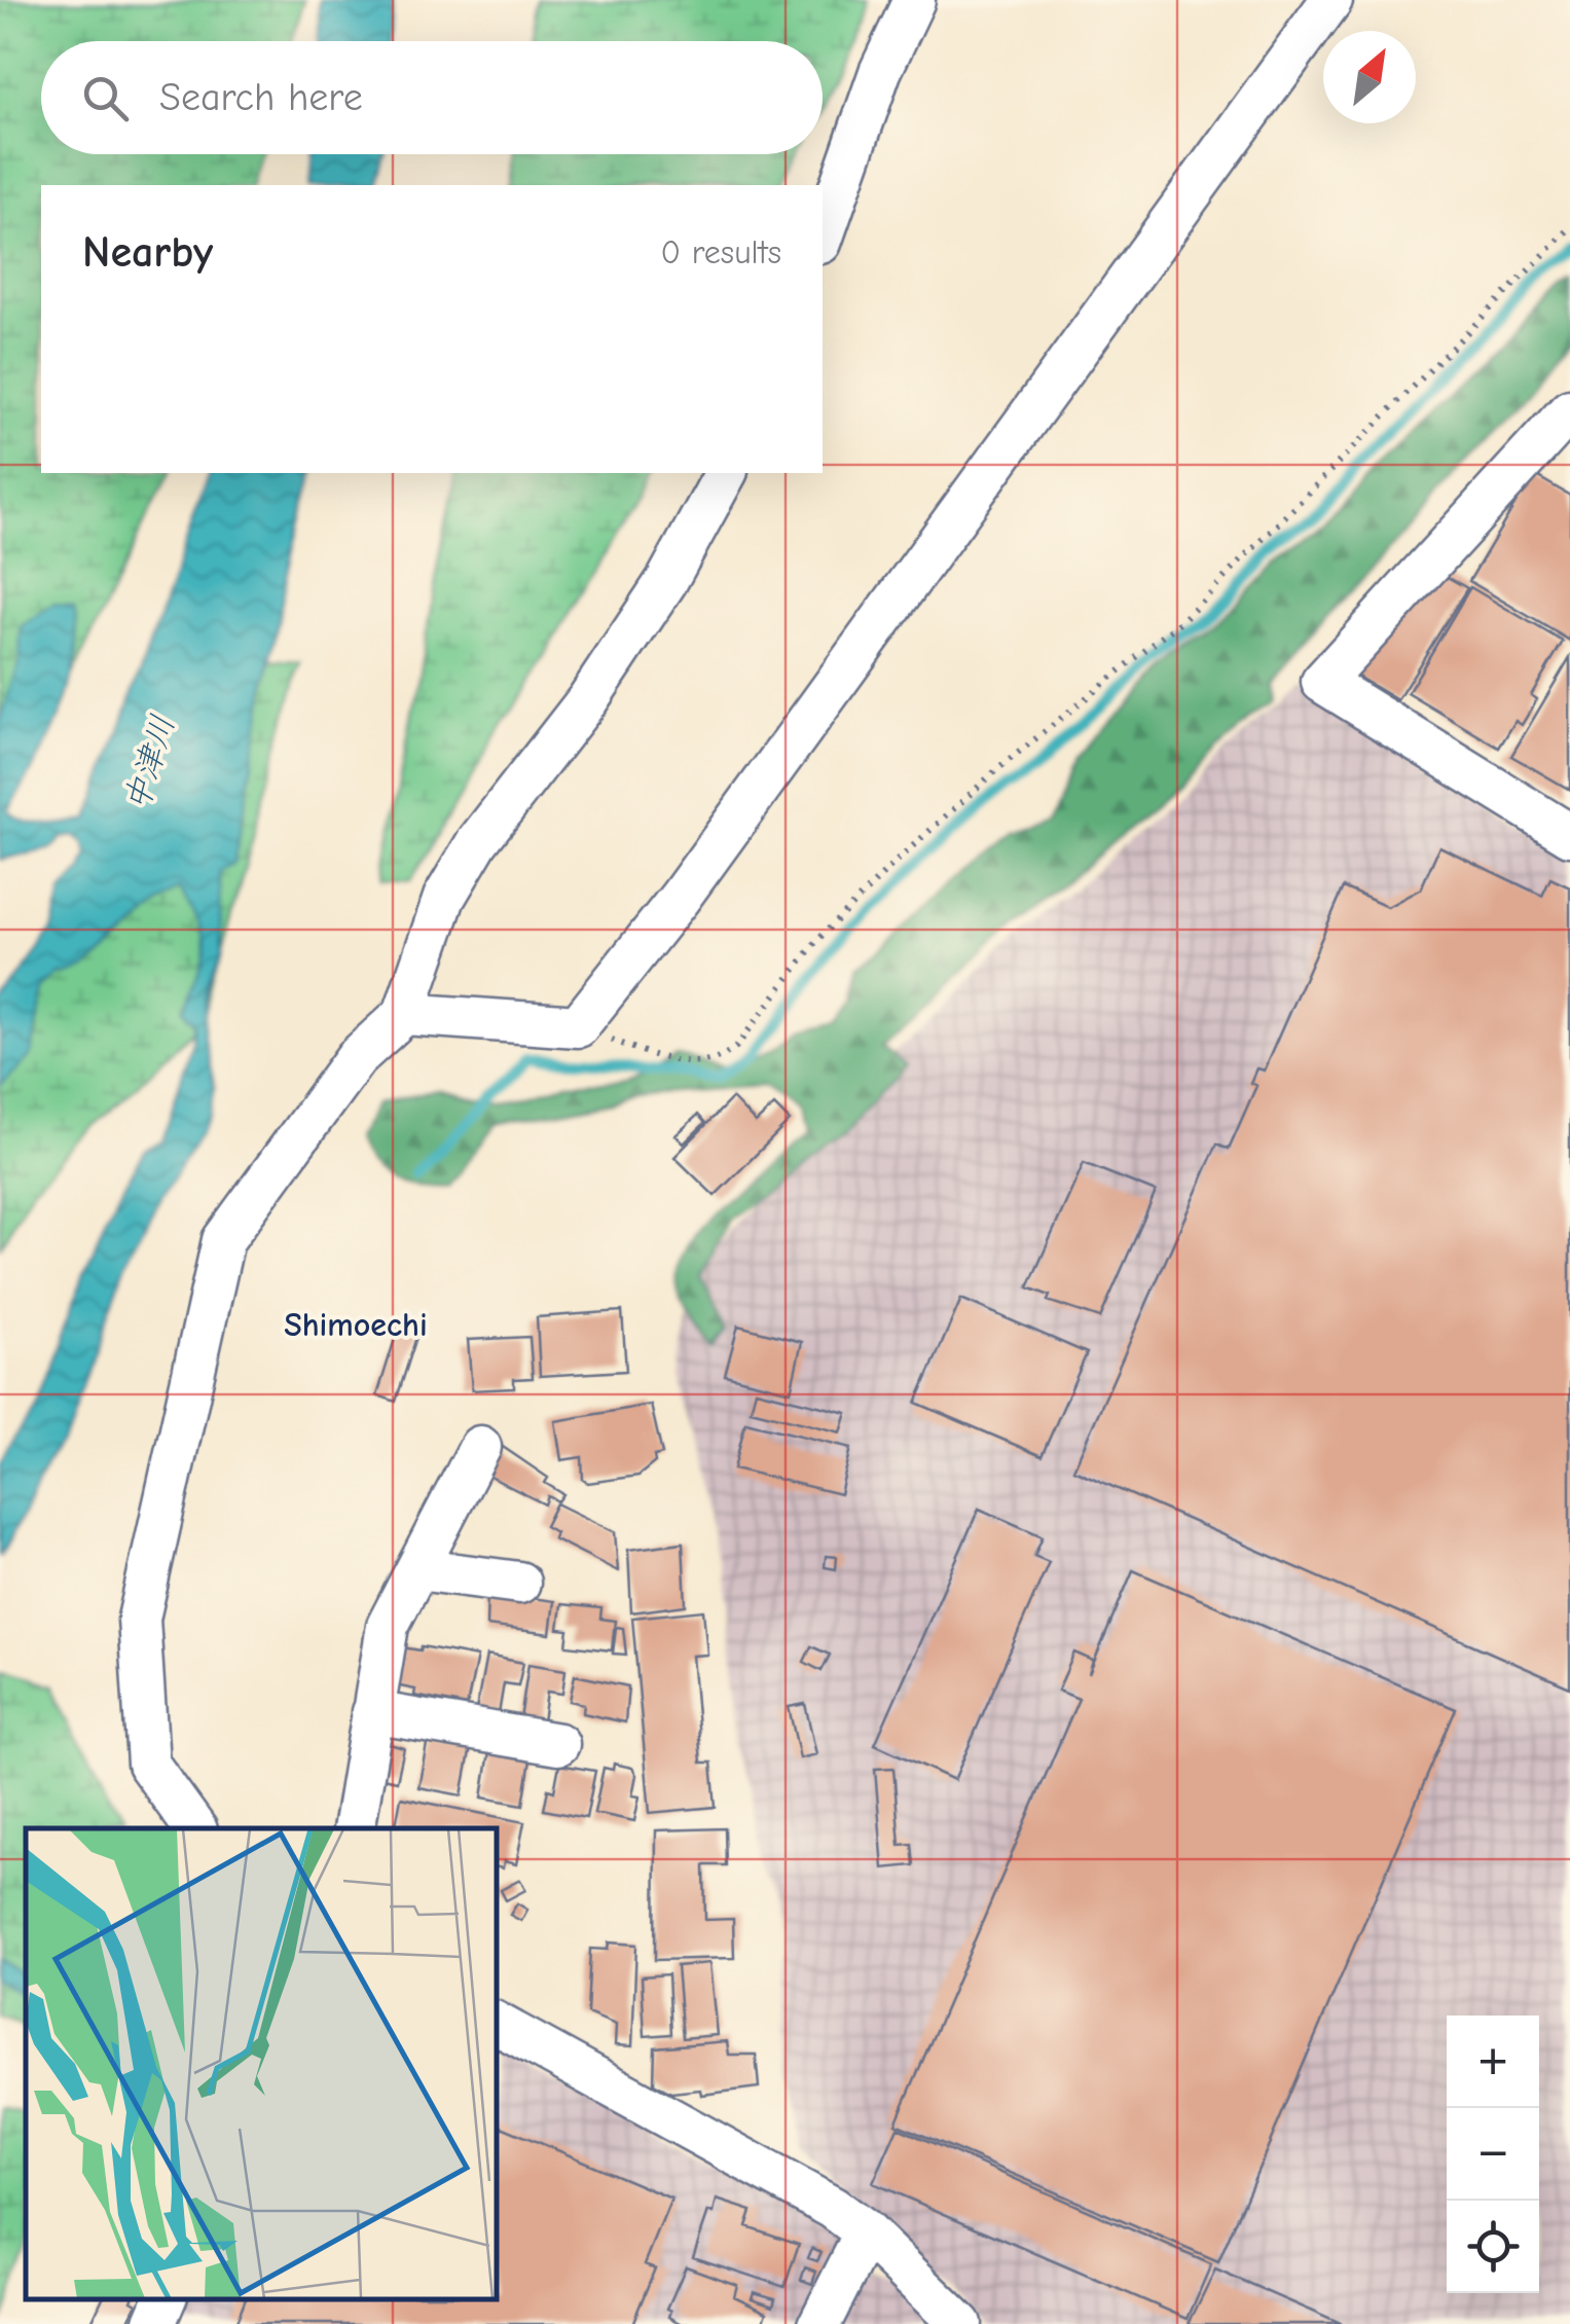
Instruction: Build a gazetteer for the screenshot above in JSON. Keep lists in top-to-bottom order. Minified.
{"districts":["Shimoechi"],"water":["中津川"],"north":"top right","page":{"search":"Search here","heading":["Nearby","0 results"],"map_buttons":["+","−"]}}
